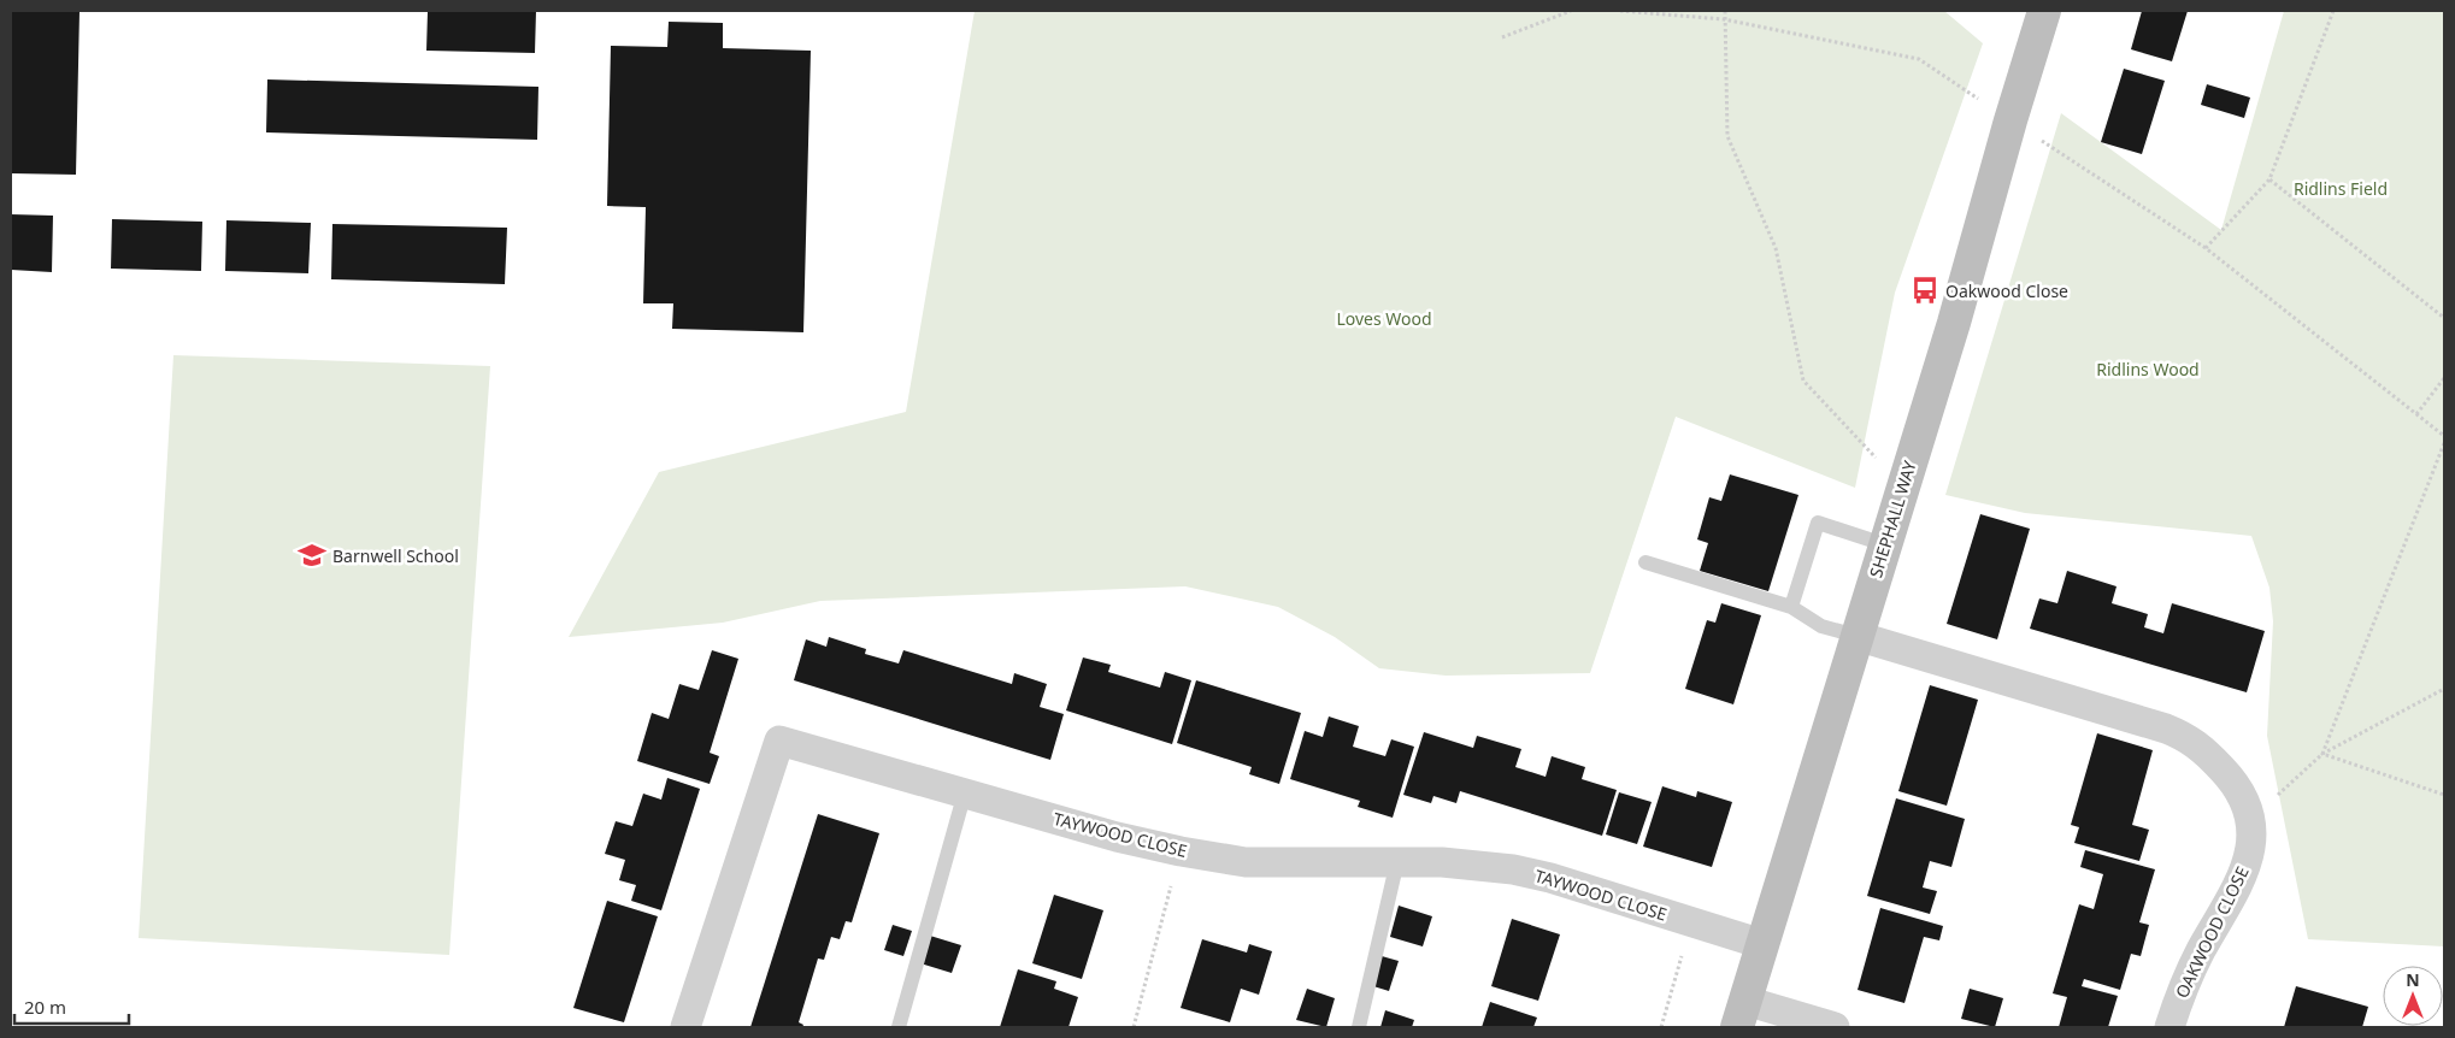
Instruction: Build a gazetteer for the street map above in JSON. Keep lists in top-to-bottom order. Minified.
{"streets":{"street":["SHEPHALL WAY","TAYWOOD CLOSE","OAKWOOD CLOSE"]},"crossings":[["SHEPHALL WAY","TAYWOOD CLOSE"],["SHEPHALL WAY","OAKWOOD CLOSE"]],"parks":["Ridlins Field","Loves Wood","Ridlins Wood"],"places":{"bus stop":["Oakwood Close"],"school or university":["Barnwell School"]},"scale_bar":"20 m","north":"top"}
